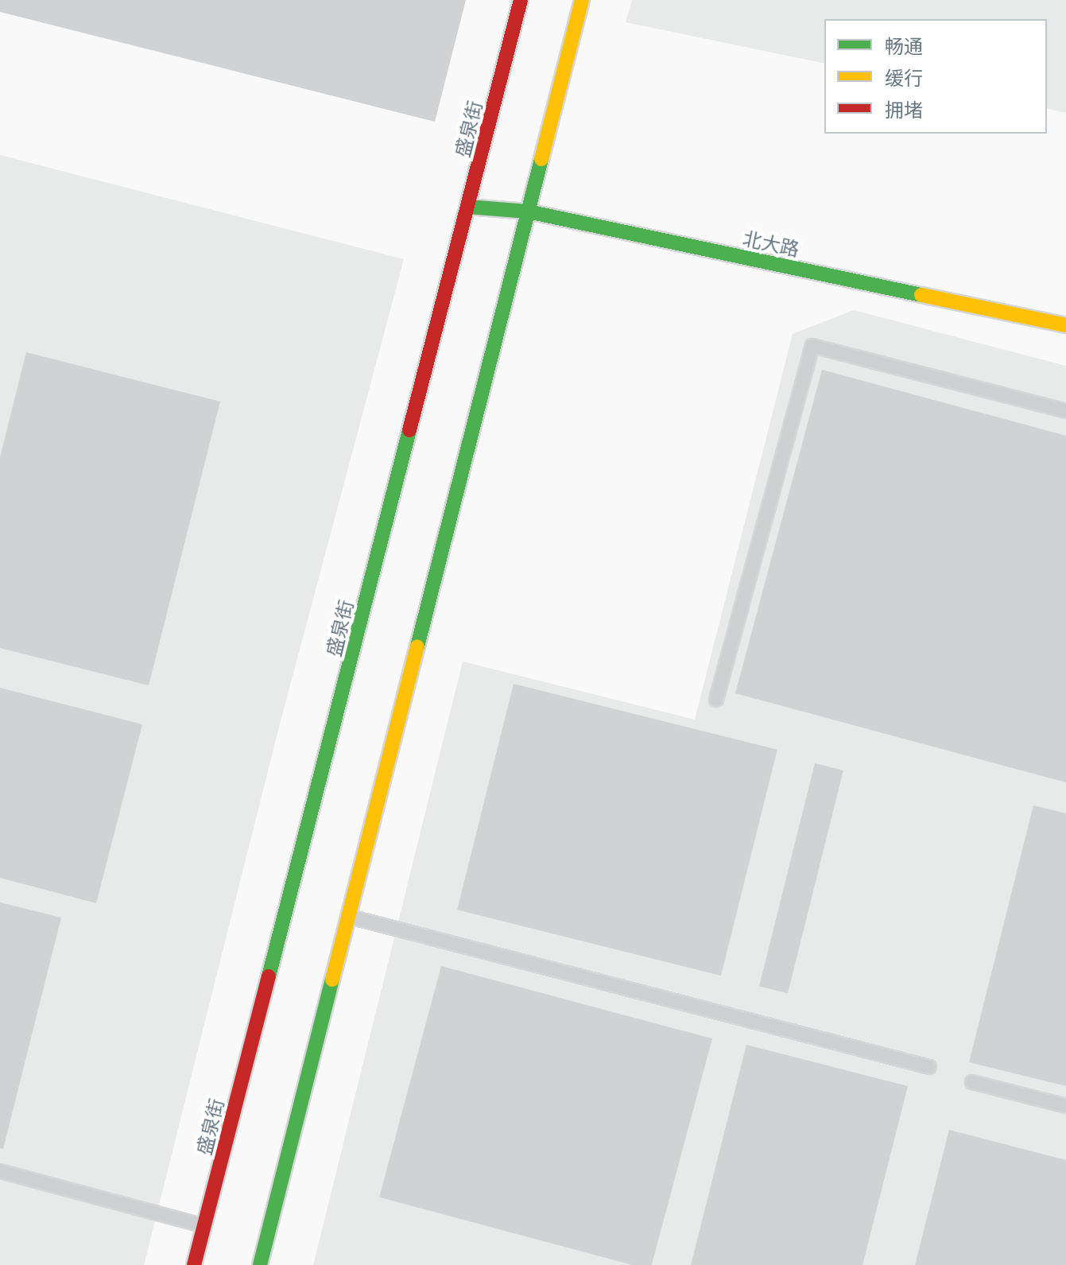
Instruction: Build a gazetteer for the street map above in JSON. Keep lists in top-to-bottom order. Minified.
{"streets":{"main road":["盛泉街","北大路"]},"crossings":[["盛泉街","北大路"]],"legend":["畅通","缓行","拥堵"]}
